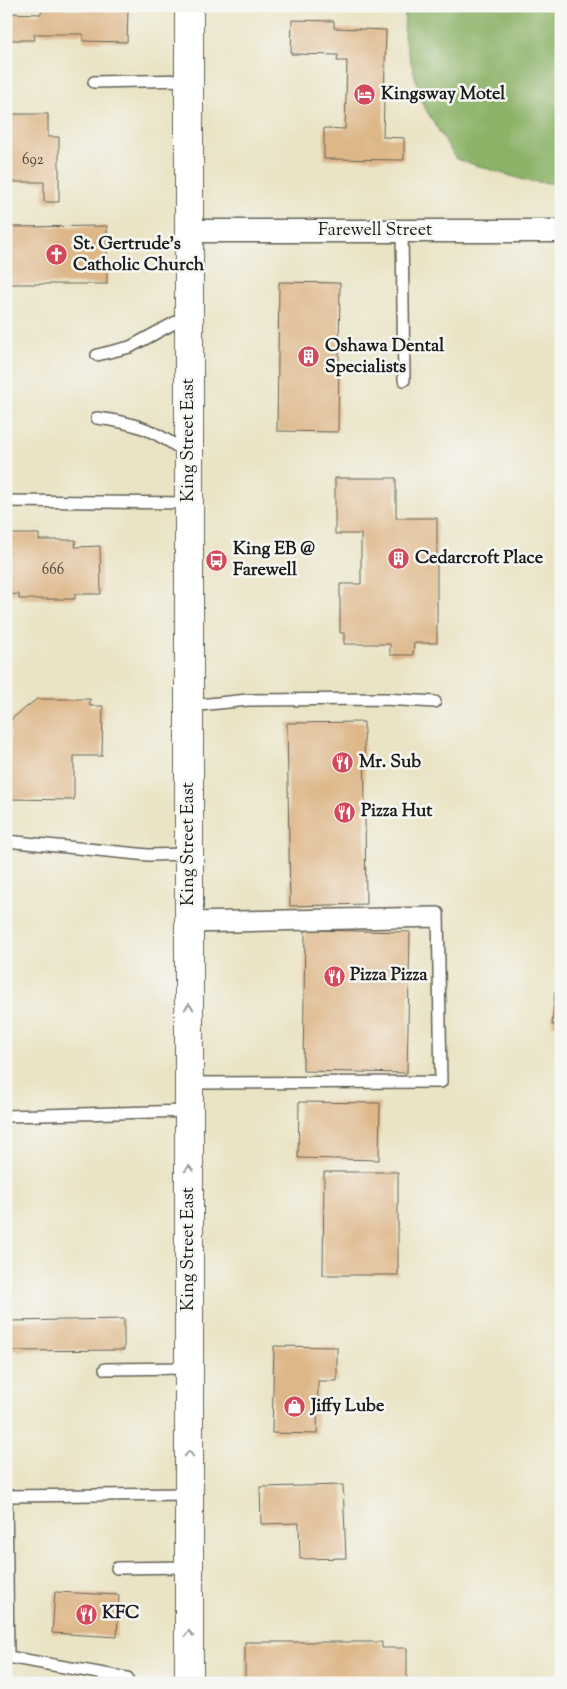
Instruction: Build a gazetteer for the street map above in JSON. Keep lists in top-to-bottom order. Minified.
{"streets":{"main road":["King Street East"],"street":["Farewell Street"]},"crossings":[["Farewell Street","King Street East"]],"one_way":["King Street East"],"places":{"hotel":["Kingsway Motel"],"church":["St. Gertrude's Catholic Church"],"building":["Oshawa Dental Specialists","Cedarcroft Place"],"bus stop":["King EB @ Farewell"],"restaurant":["Mr. Sub","Pizza Hut","Pizza Pizza","KFC"],"shop":["Jiffy Lube"]},"house_numbers":["692","666"]}
